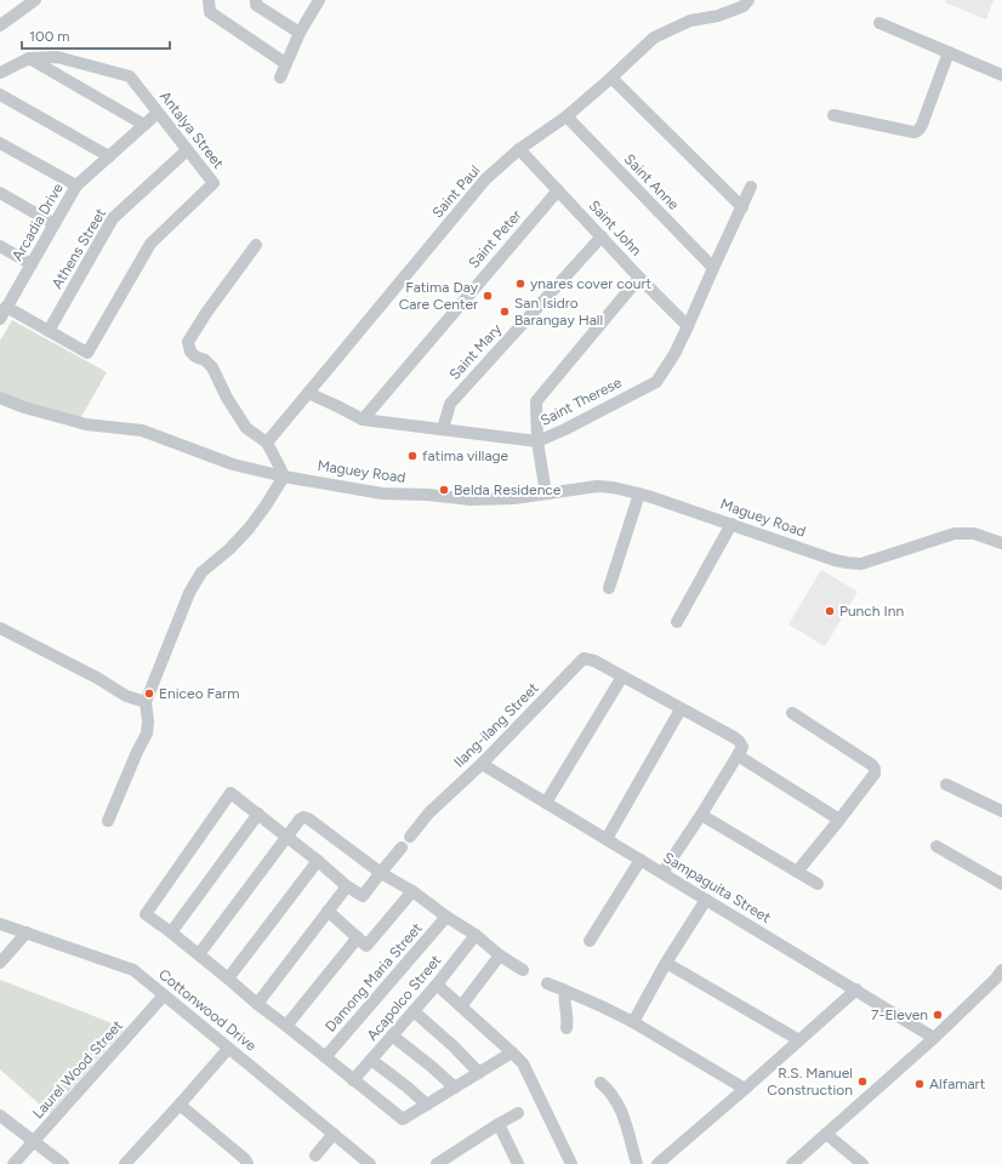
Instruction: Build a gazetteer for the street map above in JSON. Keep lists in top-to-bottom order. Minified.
{"streets":{"street":["Antalya Street","Saint Anne","Saint Paul","Arcadia Drive","Saint John","Saint Peter","Athens Street","Saint Mary","Saint Therese","Maguey Road","Ilang-ilang Street","Sampaguita Street","Damong Maria Street","Acapolco Street","Cottonwood Drive","Laurel Wood Street"]},"crossings":[["Antalya Street","Arcadia Drive"],["Antalya Street","Athens Street"],["Saint Anne","Saint Paul"],["Saint Anne","Saint Therese"],["Saint Paul","Saint John"],["Saint Paul","Saint Therese"],["Saint John","Saint Peter"],["Saint John","Saint Mary"],["Saint John","Saint Therese"],["Saint Peter","Saint Therese"],["Saint Mary","Saint Therese"],["Ilang-ilang Street","Sampaguita Street"],["Cottonwood Drive","Laurel Wood Street"]],"places":["ynares cover court","Fatima Day Care Center","San Isidro Barangay Hall","fatima village","Belda Residence","Punch Inn","Eniceo Farm","7-Eleven","R.S. Manuel Construction","Alfamart"],"scale_bar":"100 m"}
